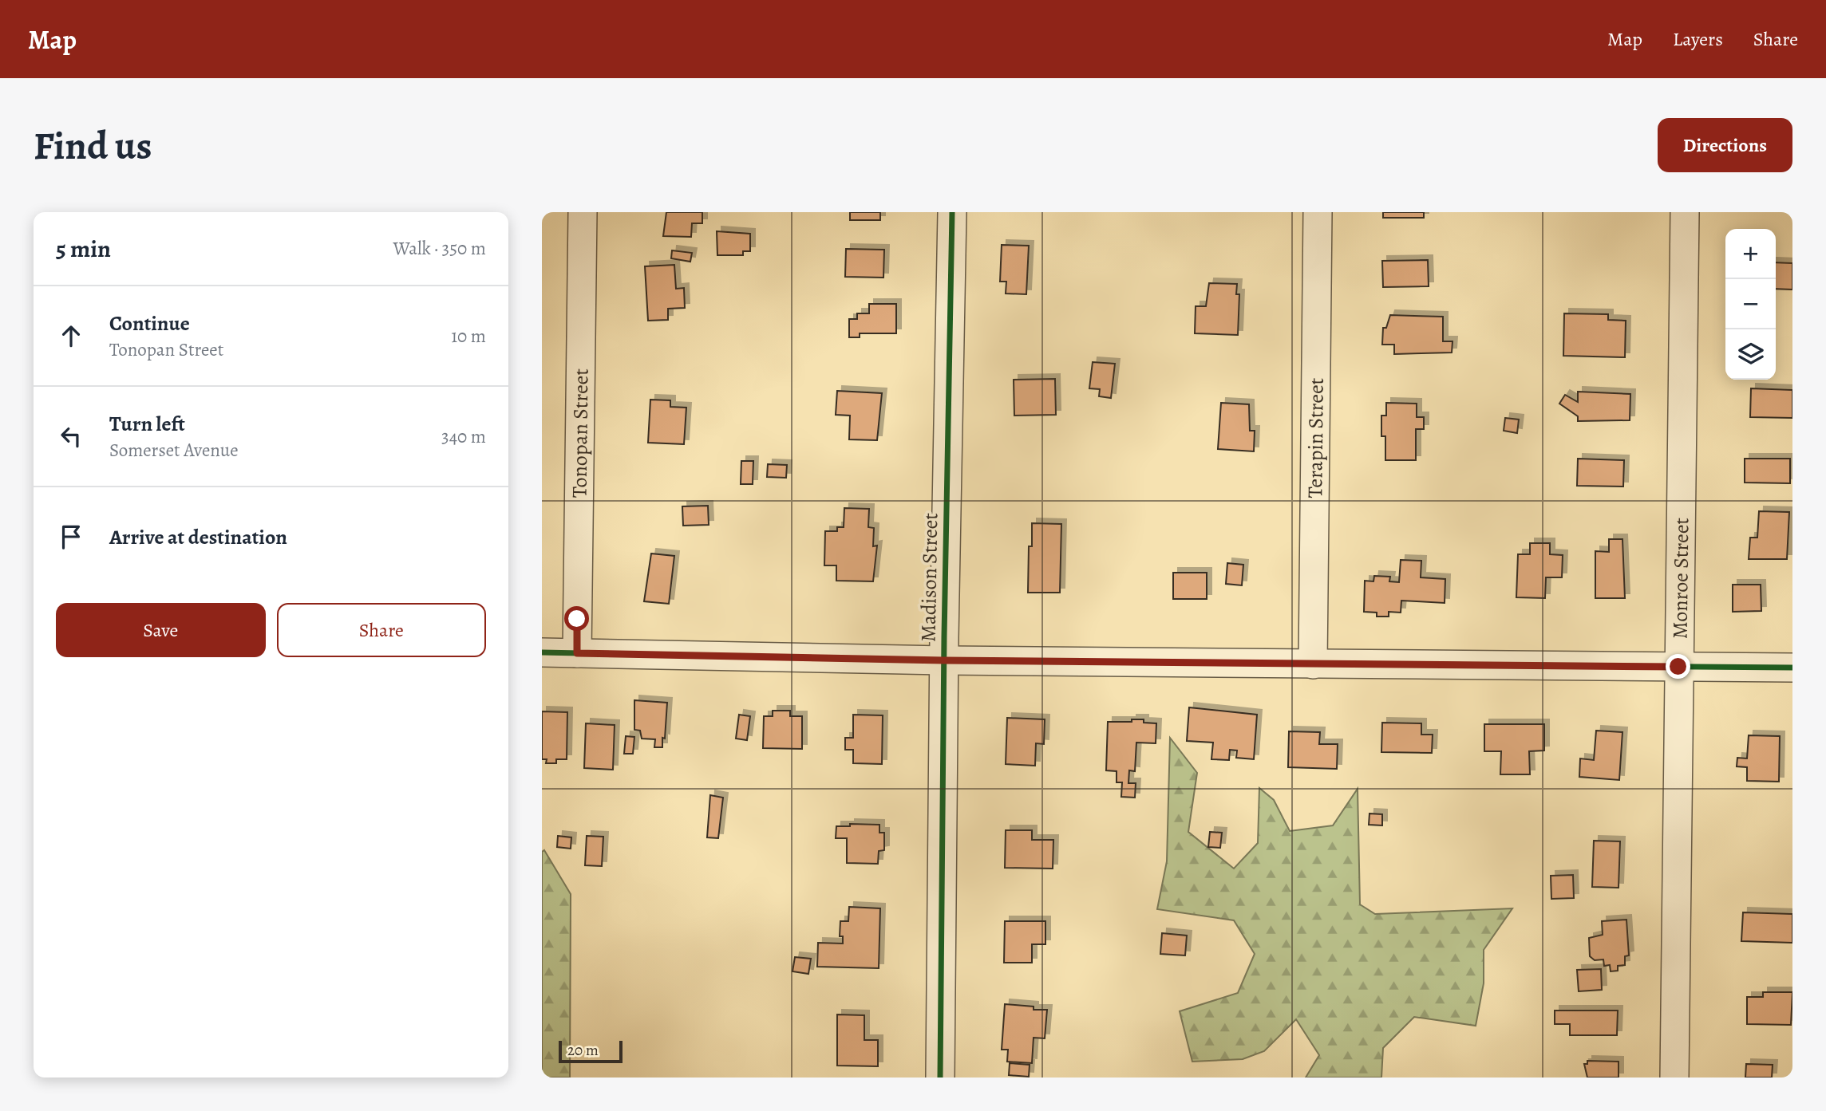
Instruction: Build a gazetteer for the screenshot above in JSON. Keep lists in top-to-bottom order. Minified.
{"streets":{"street":["Tonopan Street","Terapin Street","Madison Street","Monroe Street"]},"scale_bar":"20 m","page":{"header":"Map","nav":["Map","Layers","Share"],"buttons":["Directions",["Save","Share"]],"title":"Find us","heading":["5 min","Walk · 350 m"],"map_buttons":["+","−"],"list":[["Continue","Tonopan Street","10 m"],["Turn left","Somerset Avenue","340 m"],"Arrive at destination"],"scale":"20 m"}}
